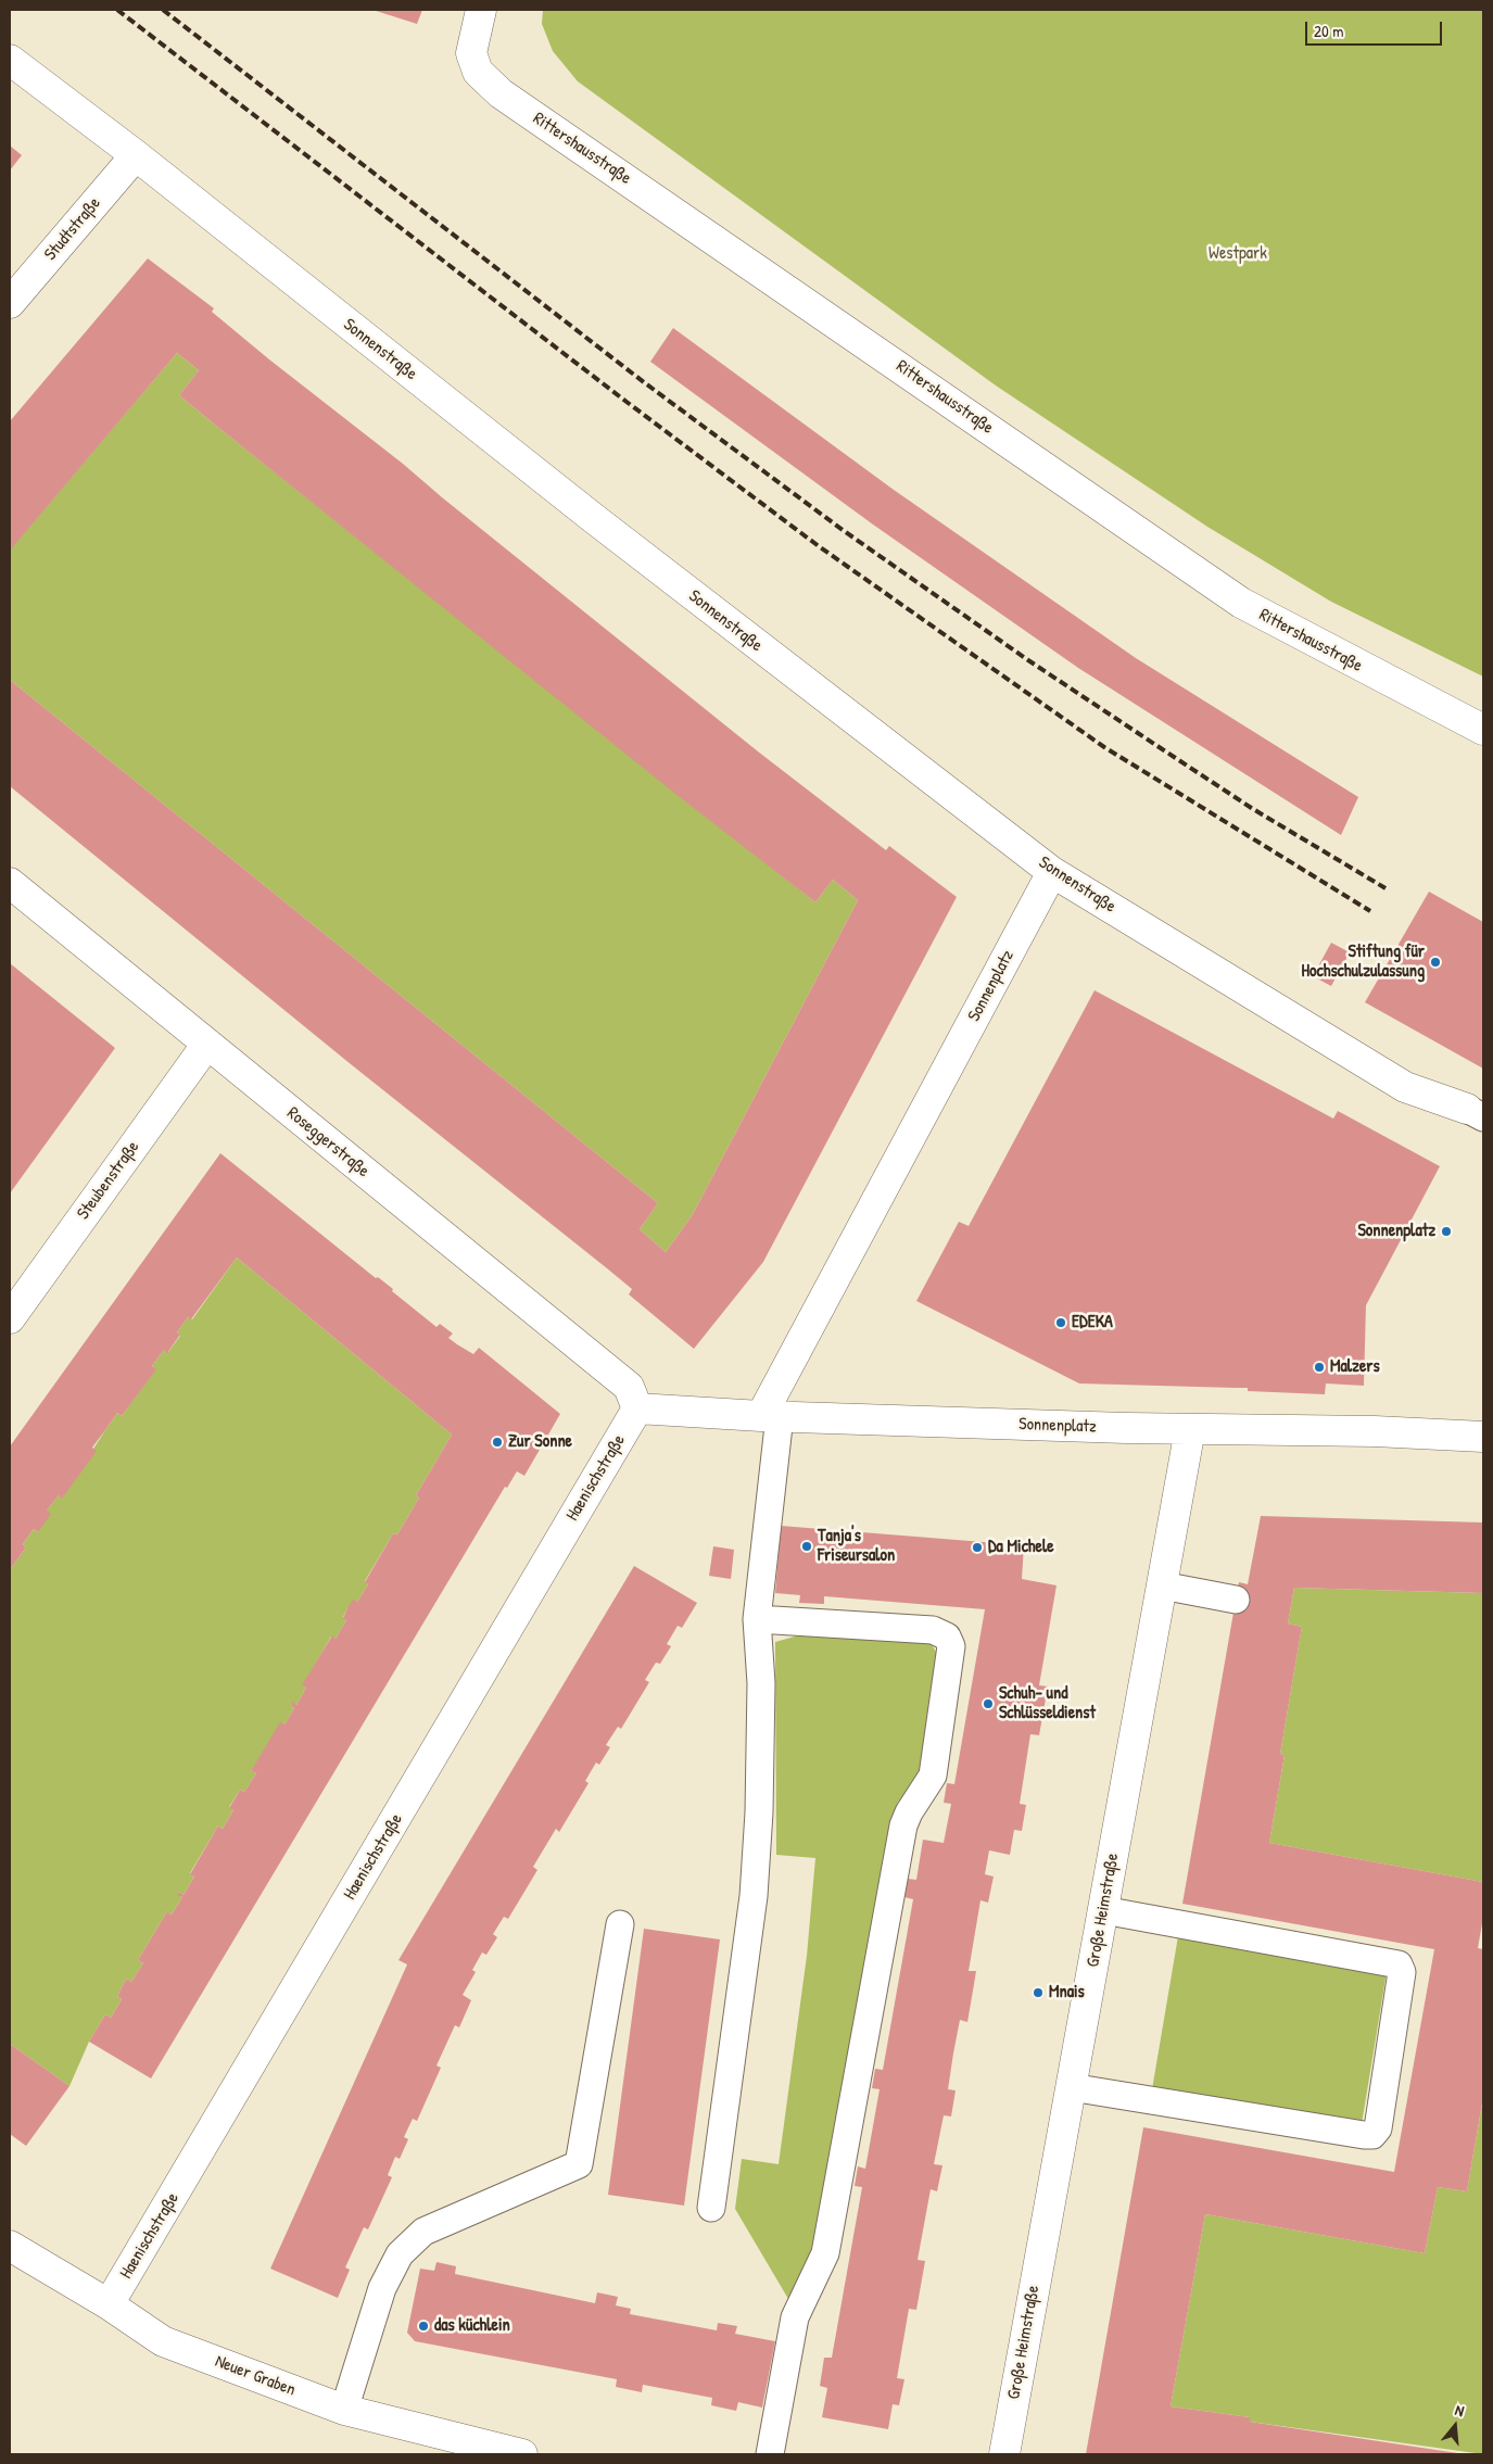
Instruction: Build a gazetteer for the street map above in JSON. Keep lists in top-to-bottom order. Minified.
{"streets":{"street":["Rittershausstraße","Studtstraße","Sonnenstraße","Sonnenplatz","Roseggerstraße","Steubenstraße","Haenischstraße","Große Heimstraße","Neuer Graben"]},"crossings":[["Studtstraße","Sonnenstraße"],["Sonnenstraße","Sonnenplatz"],["Sonnenplatz","Roseggerstraße"],["Sonnenplatz","Haenischstraße"],["Sonnenplatz","Große Heimstraße"],["Roseggerstraße","Steubenstraße"],["Roseggerstraße","Haenischstraße"],["Haenischstraße","Neuer Graben"]],"parks":["Westpark"],"places":["Stiftung für Hochschulzulassung","Sonnenplatz","EDEKA","Malzers","Zur Sonne","Tanja's Friseursalon","Da Michele","Schuh- und Schlüsseldienst","Mnais","das küchlein"],"scale_bar":"20 m","north":"top"}
